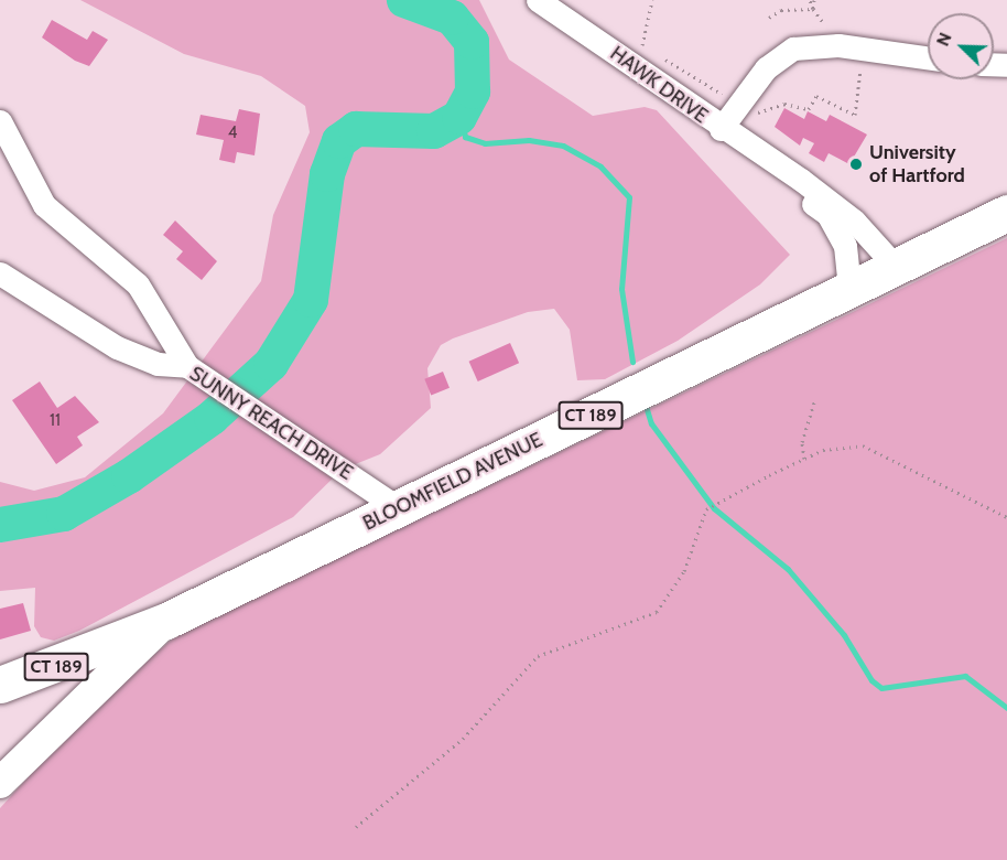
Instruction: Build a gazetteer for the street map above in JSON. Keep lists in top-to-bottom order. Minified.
{"streets":{"main road":["CT 189","BLOOMFIELD AVENUE"],"street":["HAWK DRIVE","SUNNY REACH DRIVE"]},"crossings":[["HAWK DRIVE","BLOOMFIELD AVENUE"],["SUNNY REACH DRIVE","BLOOMFIELD AVENUE"]],"places":["University of Hartford"],"house_numbers":["4","11"],"north":"top left"}
